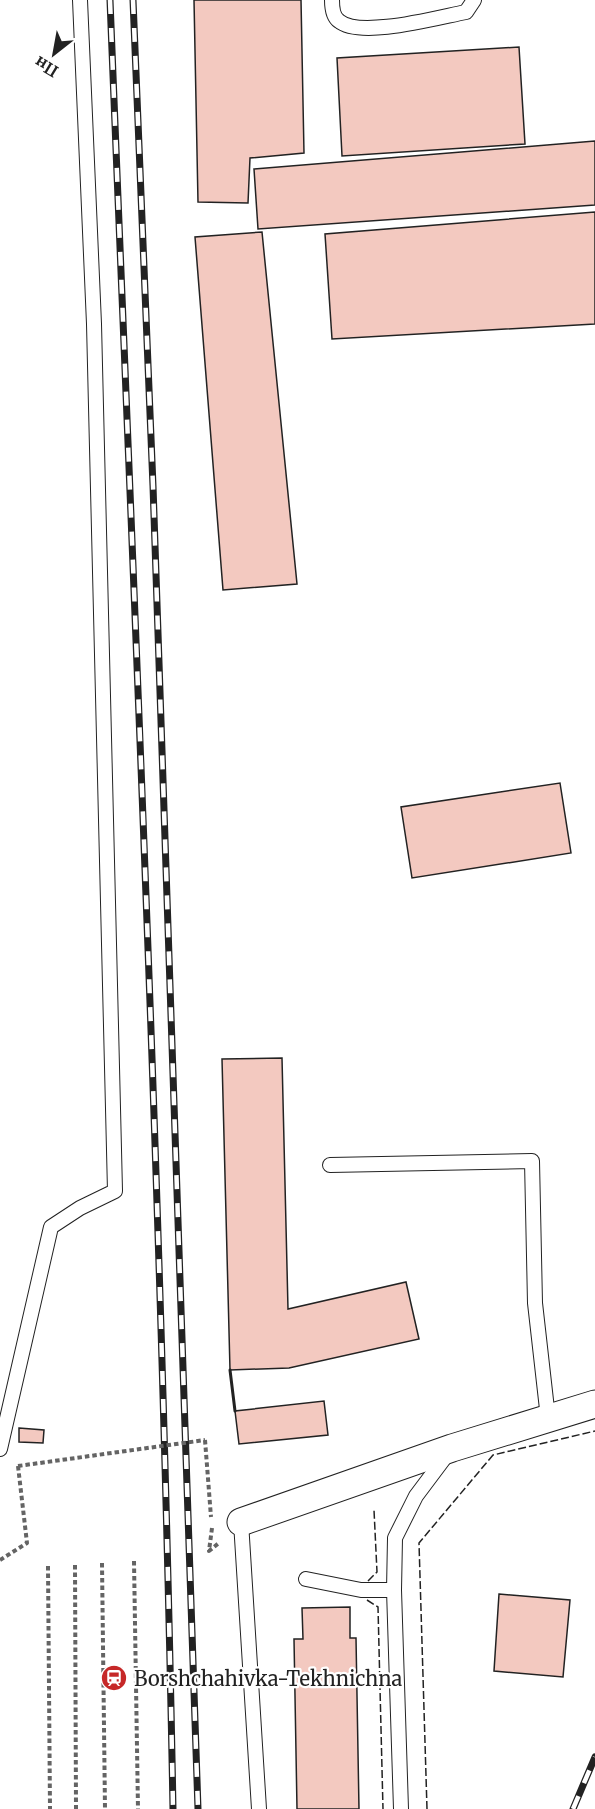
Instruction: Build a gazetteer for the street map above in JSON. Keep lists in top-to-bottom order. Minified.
{"places":{"station":["Borshchahivka-Tekhnichna"]},"north":"bottom left"}
